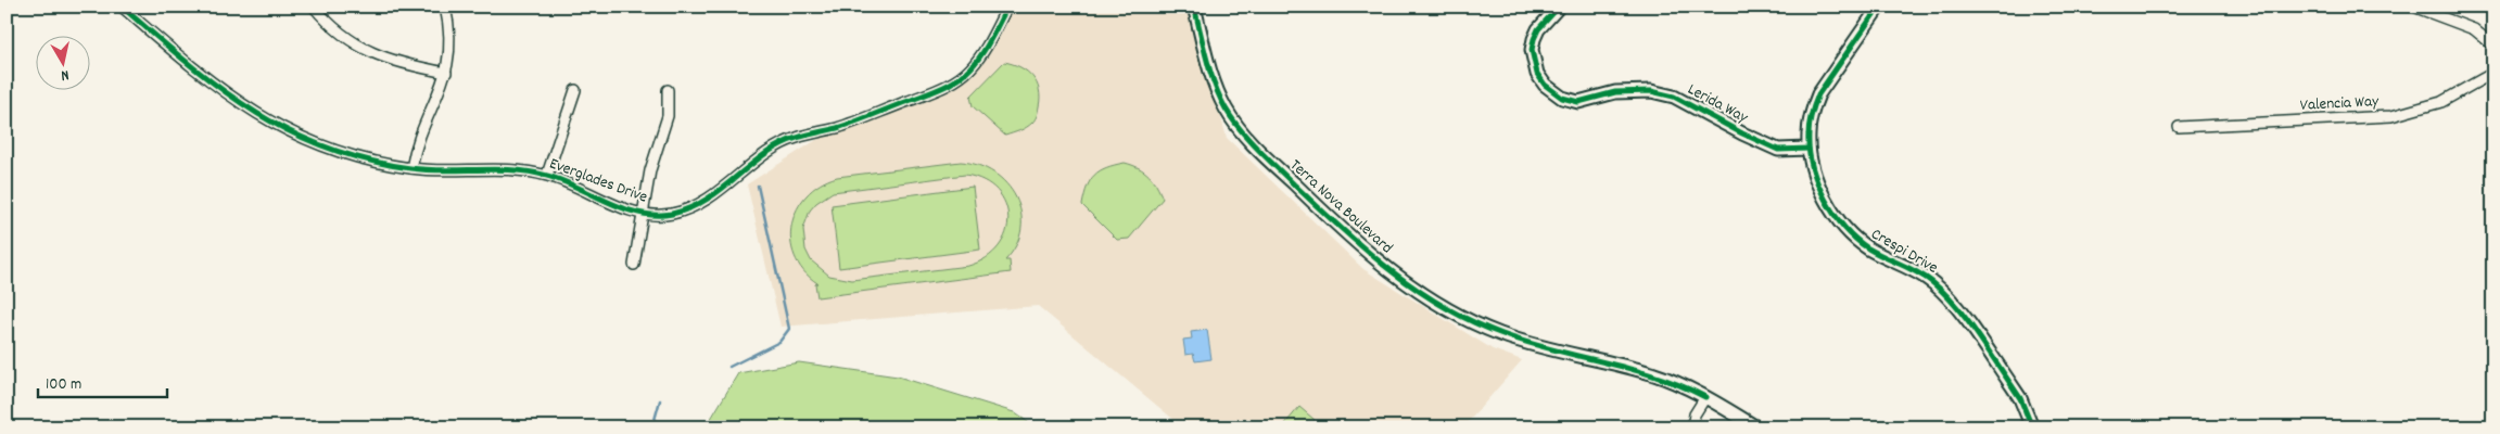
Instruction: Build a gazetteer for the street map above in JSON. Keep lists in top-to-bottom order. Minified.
{"streets":{"street":["Lerida Way","Valencia Way","Everglades Drive","Terra Nova Boulevard","Crespi Drive"]},"crossings":[["Lerida Way","Crespi Drive"]],"scale_bar":"100 m","north":"bottom"}
